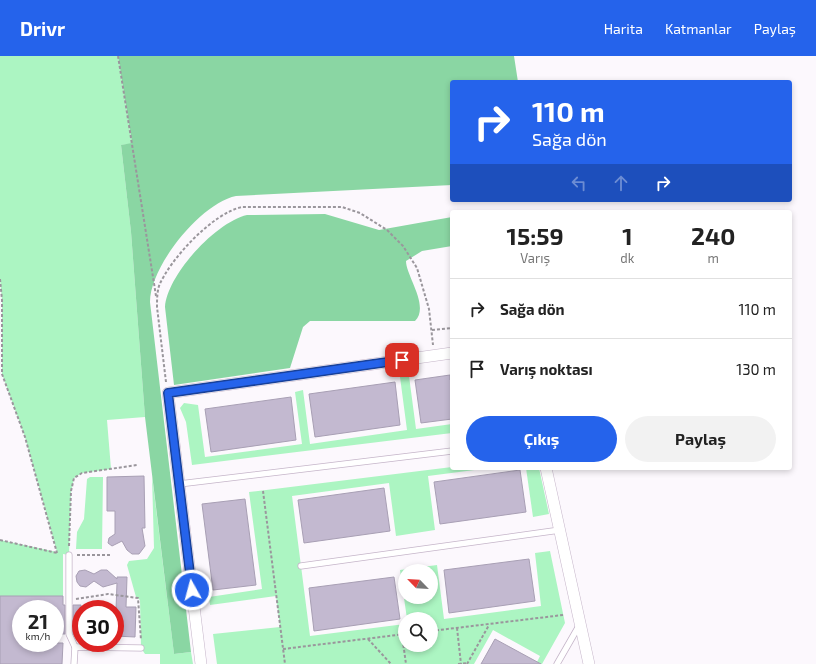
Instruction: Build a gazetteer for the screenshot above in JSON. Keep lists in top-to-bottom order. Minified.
{"north":"top left","page":{"header":"Drivr","nav":["Harita","Katmanlar","Paylaş"],"turn":["110 m","Sağa dön"],"eta":["15:59","Varış","1","dk","240","m"],"list":[{"name":"Sağa dön","value":"110 m"},{"name":"Varış noktası","value":"130 m"}],"buttons":["Çıkış","Paylaş"],"speed":"21 km/h","limit":"30"}}
